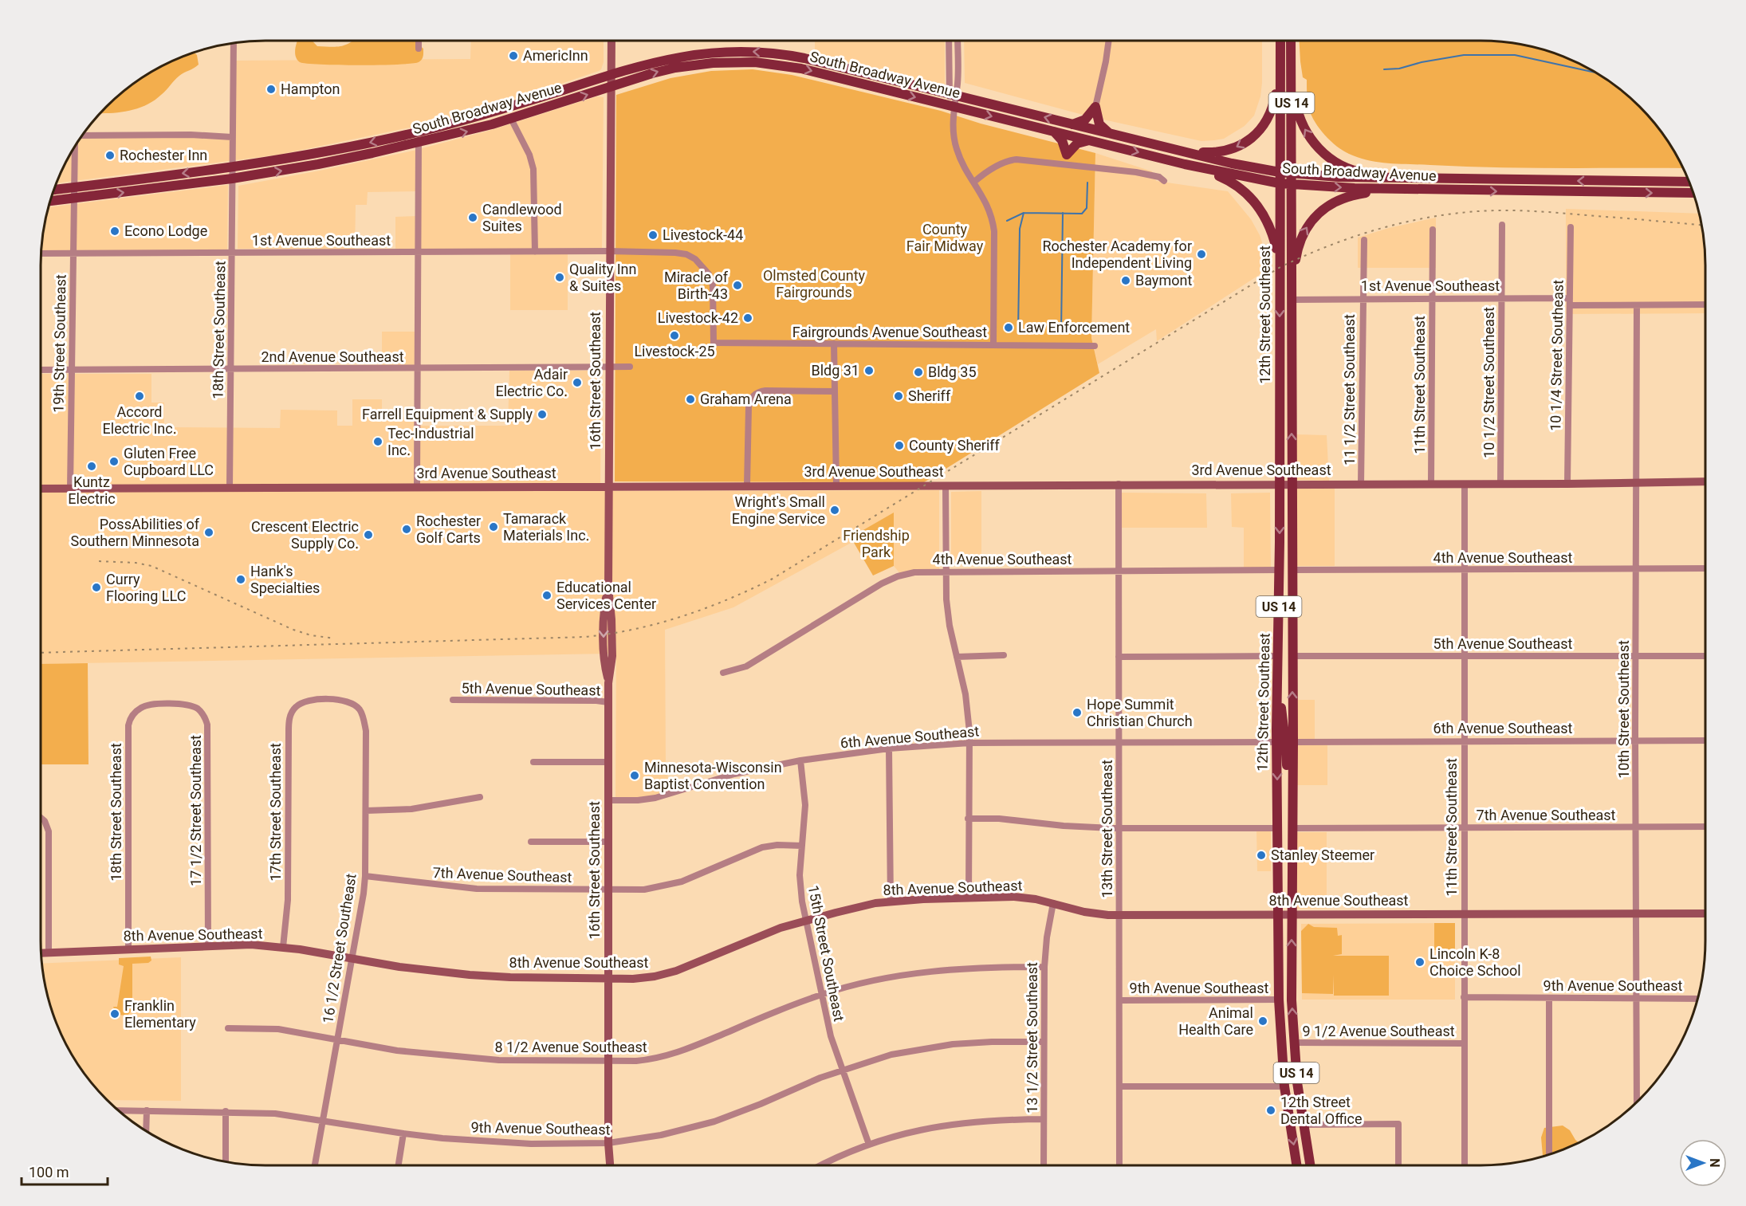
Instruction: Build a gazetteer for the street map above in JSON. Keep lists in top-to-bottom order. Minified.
{"streets":{"main road":["South Broadway Avenue","US 14","12th Street Southeast","16th Street Southeast","3rd Avenue Southeast","8th Avenue Southeast"],"street":["1st Avenue Southeast","18th Street Southeast","Fairgrounds Avenue Southeast","19th Street Southeast","10 1/4 Street Southeast","2nd Avenue Southeast","10 1/2 Street Southeast","11th Street Southeast","11 1/2 Street Southeast","4th Avenue Southeast","5th Avenue Southeast","10th Street Southeast","6th Avenue Southeast","17 1/2 Street Southeast","17th Street Southeast","7th Avenue Southeast","13th Street Southeast","16 1/2 Street Southeast","15th Street Southeast","9th Avenue Southeast","9 1/2 Avenue Southeast","13 1/2 Street Southeast","8 1/2 Avenue Southeast"]},"crossings":[["South Broadway Avenue","US 14"],["South Broadway Avenue","12th Street Southeast"],["South Broadway Avenue","18th Street Southeast"],["South Broadway Avenue","19th Street Southeast"],["South Broadway Avenue","16th Street Southeast"],["US 14","12th Street Southeast"],["1st Avenue Southeast","12th Street Southeast"],["1st Avenue Southeast","18th Street Southeast"],["1st Avenue Southeast","Fairgrounds Avenue Southeast"],["1st Avenue Southeast","19th Street Southeast"],["1st Avenue Southeast","10 1/4 Street Southeast"],["1st Avenue Southeast","16th Street Southeast"],["1st Avenue Southeast","10 1/2 Street Southeast"],["1st Avenue Southeast","11th Street Southeast"],["1st Avenue Southeast","11 1/2 Street Southeast"],["12th Street Southeast","3rd Avenue Southeast"],["12th Street Southeast","4th Avenue Southeast"],["12th Street Southeast","5th Avenue Southeast"],["12th Street Southeast","6th Avenue Southeast"],["12th Street Southeast","7th Avenue Southeast"],["12th Street Southeast","8th Avenue Southeast"],["12th Street Southeast","9th Avenue Southeast"],["12th Street Southeast","9 1/2 Avenue Southeast"],["18th Street Southeast","2nd Avenue Southeast"],["18th Street Southeast","3rd Avenue Southeast"],["18th Street Southeast","17 1/2 Street Southeast"],["18th Street Southeast","8th Avenue Southeast"],["19th Street Southeast","2nd Avenue Southeast"],["19th Street Southeast","3rd Avenue Southeast"],["10 1/4 Street Southeast","3rd Avenue Southeast"],["2nd Avenue Southeast","16th Street Southeast"],["16th Street Southeast","3rd Avenue Southeast"],["16th Street Southeast","5th Avenue Southeast"],["16th Street Southeast","6th Avenue Southeast"],["16th Street Southeast","7th Avenue Southeast"],["16th Street Southeast","8th Avenue Southeast"],["16th Street Southeast","9th Avenue Southeast"],["16th Street Southeast","8 1/2 Avenue Southeast"],["10 1/2 Street Southeast","3rd Avenue Southeast"],["11th Street Southeast","3rd Avenue Southeast"],["11th Street Southeast","4th Avenue Southeast"],["11th Street Southeast","5th Avenue Southeast"],["11th Street Southeast","6th Avenue Southeast"],["11th Street Southeast","7th Avenue Southeast"],["11th Street Southeast","8th Avenue Southeast"],["11th Street Southeast","9th Avenue Southeast"],["11th Street Southeast","9 1/2 Avenue Southeast"],["11 1/2 Street Southeast","3rd Avenue Southeast"],["3rd Avenue Southeast","10th Street Southeast"],["3rd Avenue Southeast","13th Street Southeast"],["4th Avenue Southeast","10th Street Southeast"],["4th Avenue Southeast","13th Street Southeast"],["5th Avenue Southeast","10th Street Southeast"],["10th Street Southeast","6th Avenue Southeast"],["10th Street Southeast","7th Avenue Southeast"],["10th Street Southeast","8th Avenue Southeast"],["10th Street Southeast","9th Avenue Southeast"],["6th Avenue Southeast","13th Street Southeast"],["6th Avenue Southeast","15th Street Southeast"],["17 1/2 Street Southeast","8th Avenue Southeast"],["17th Street Southeast","8th Avenue Southeast"],["17th Street Southeast","16 1/2 Street Southeast"],["7th Avenue Southeast","16 1/2 Street Southeast"],["7th Avenue Southeast","15th Street Southeast"],["13th Street Southeast","8th Avenue Southeast"],["13th Street Southeast","9th Avenue Southeast"],["8th Avenue Southeast","16 1/2 Street Southeast"],["8th Avenue Southeast","15th Street Southeast"],["8th Avenue Southeast","13 1/2 Street Southeast"],["16 1/2 Street Southeast","9th Avenue Southeast"],["16 1/2 Street Southeast","8 1/2 Avenue Southeast"],["15th Street Southeast","9th Avenue Southeast"],["15th Street Southeast","8 1/2 Avenue Southeast"],["9th Avenue Southeast","13 1/2 Street Southeast"],["13 1/2 Street Southeast","8 1/2 Avenue Southeast"]],"parks":["County Fair Midway","Olmsted County Fairgrounds","Friendship Park"],"places":["AmericInn","Hampton","Rochester Inn","Candlewood Suites","Econo Lodge","Livestock-44","Rochester Academy for Independent Living","Quality Inn & Suites","Baymont","Miracle of Birth-43","Livestock-42","Law Enforcement","Livestock-25","Bldg 31","Bldg 35","Adair Electric Co.","Accord Electric Inc.","Sheriff","Graham Arena","Farrell Equipment & Supply","Tec-Industrial Inc.","County Sheriff","Gluten Free Cupboard LLC","Kuntz Electric","Wright's Small Engine Service","Tamarack Materials Inc.","Rochester Golf Carts","PossAbilities of Southern Minnesota","Crescent Electric Supply Co.","Hank's Specialties","Curry Flooring LLC","Educational Services Center","Hope Summit Christian Church","Minnesota-Wisconsin Baptist Convention","Stanley Steemer","Lincoln K-8 Choice School","Franklin Elementary","Animal Health Care","12th Street Dental Office"],"scale_bar":"100 m","north":"right"}
